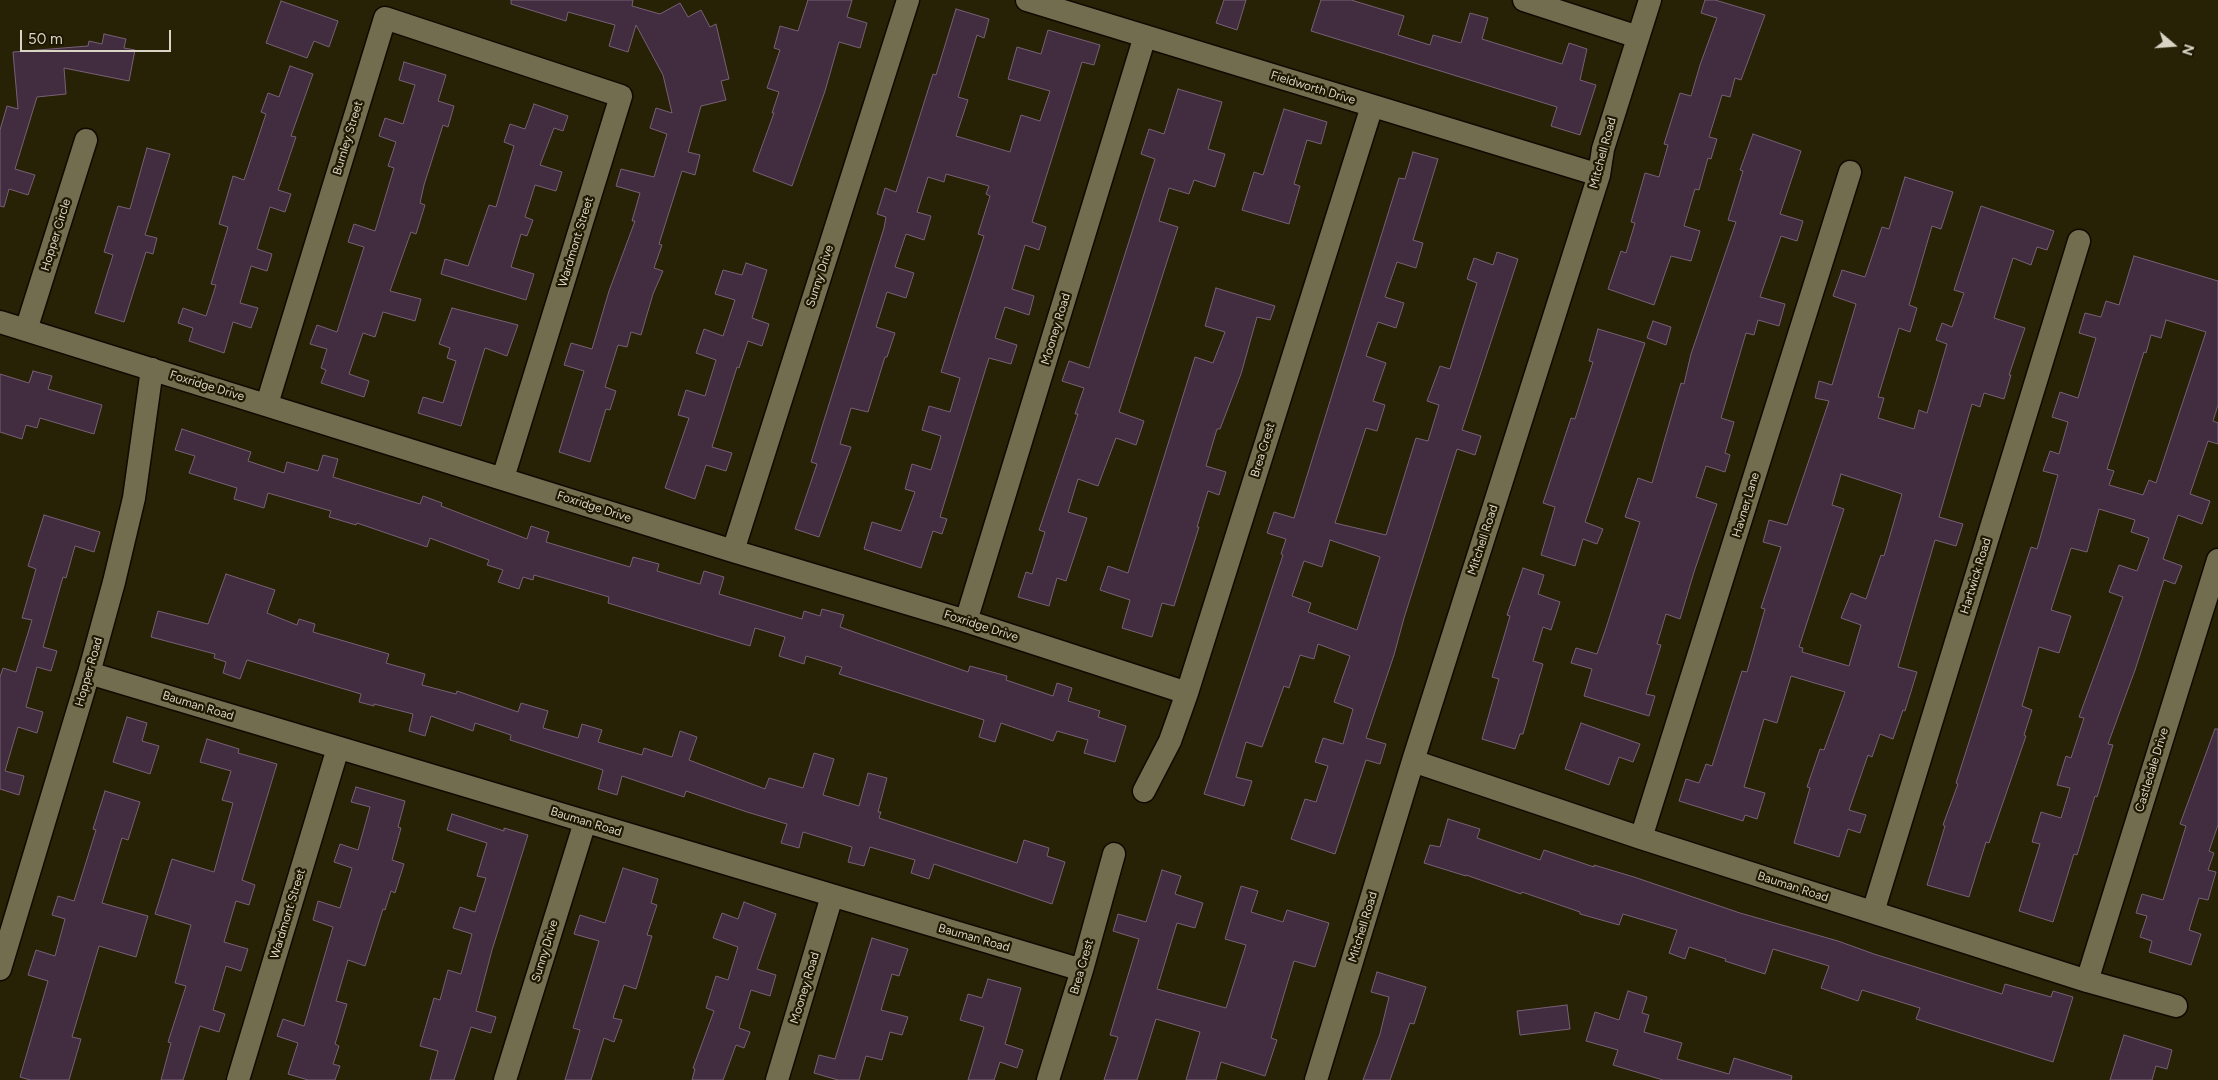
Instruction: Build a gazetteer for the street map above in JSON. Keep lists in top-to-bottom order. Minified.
{"streets":{"street":["Fieldworth Drive","Burnley Street","Mitchell Road","Hopper Circle","Wardmont Street","Sunny Drive","Mooney Road","Foxridge Drive","Brea Crest","Havner Lane","Hartwick Road","Hopper Road","Bauman Road","Castledale Drive"]},"crossings":[["Fieldworth Drive","Mitchell Road"],["Fieldworth Drive","Mooney Road"],["Fieldworth Drive","Brea Crest"],["Burnley Street","Wardmont Street"],["Burnley Street","Foxridge Drive"],["Mitchell Road","Bauman Road"],["Hopper Circle","Foxridge Drive"],["Wardmont Street","Foxridge Drive"],["Wardmont Street","Bauman Road"],["Sunny Drive","Foxridge Drive"],["Sunny Drive","Bauman Road"],["Mooney Road","Foxridge Drive"],["Mooney Road","Bauman Road"],["Foxridge Drive","Brea Crest"],["Foxridge Drive","Hopper Road"],["Brea Crest","Bauman Road"],["Havner Lane","Bauman Road"],["Hartwick Road","Bauman Road"],["Hopper Road","Bauman Road"],["Bauman Road","Castledale Drive"]],"scale_bar":"50 m","north":"right"}
